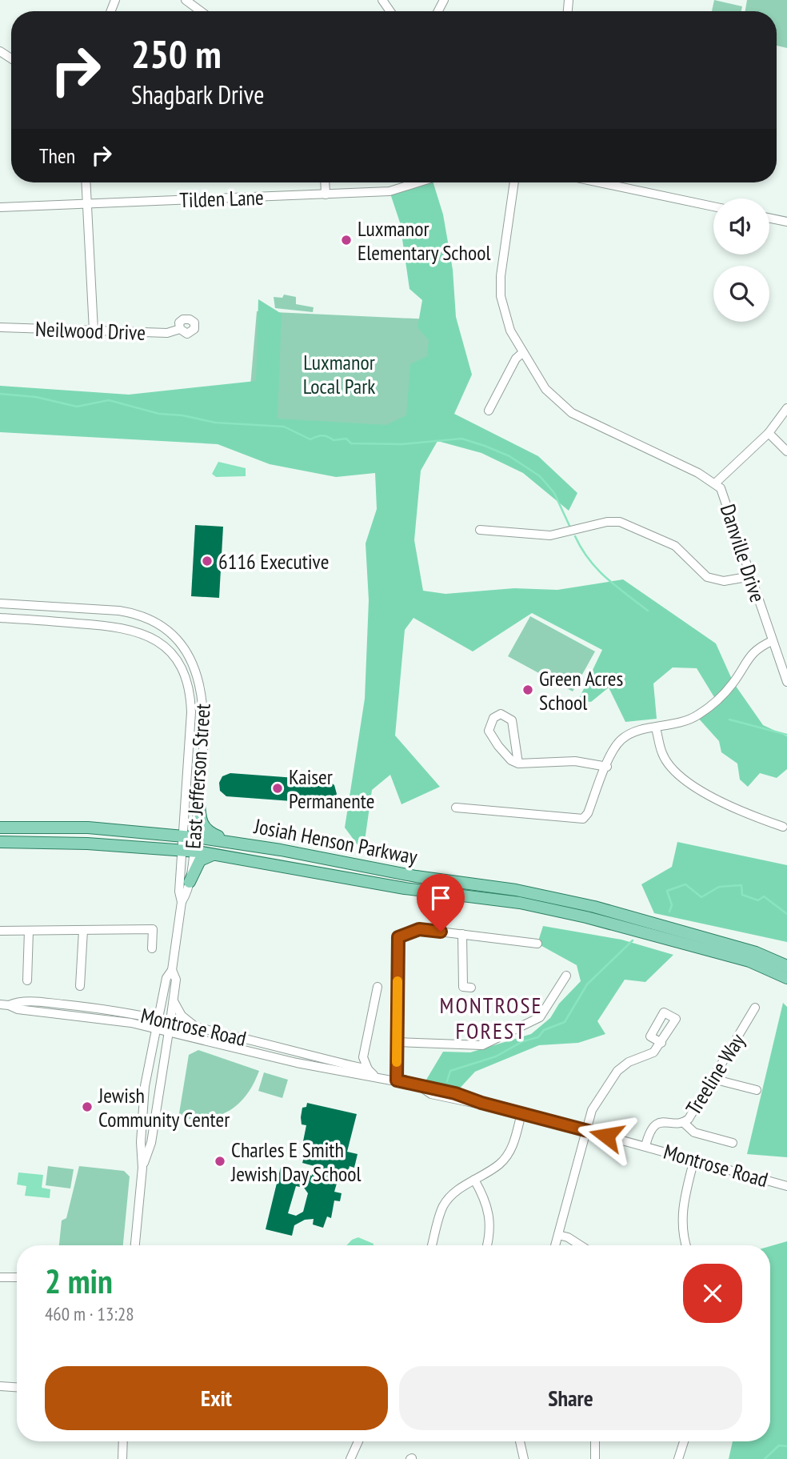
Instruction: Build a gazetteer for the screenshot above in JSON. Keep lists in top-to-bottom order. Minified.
{"streets":{"main road":["Josiah Henson Parkway"],"street":["Tilden Lane","Neilwood Drive","Danville Drive","East Jefferson Street","Montrose Road","Treeline Way"]},"crossings":[["East Jefferson Street","Josiah Henson Parkway"],["East Jefferson Street","Montrose Road"],["Montrose Road","Treeline Way"]],"districts":["MONTROSE FOREST"],"parks":["Luxmanor Local Park"],"places":["Luxmanor Elementary School","6116 Executive","Green Acres School","Kaiser Permanente","Jewish Community Center","Charles E Smith Jewish Day School"],"page":{"turn":["250 m","Shagbark Drive"],"then":"Then","heading":["2 min","460 m · 13:28"],"buttons":["Exit","Share"]}}
